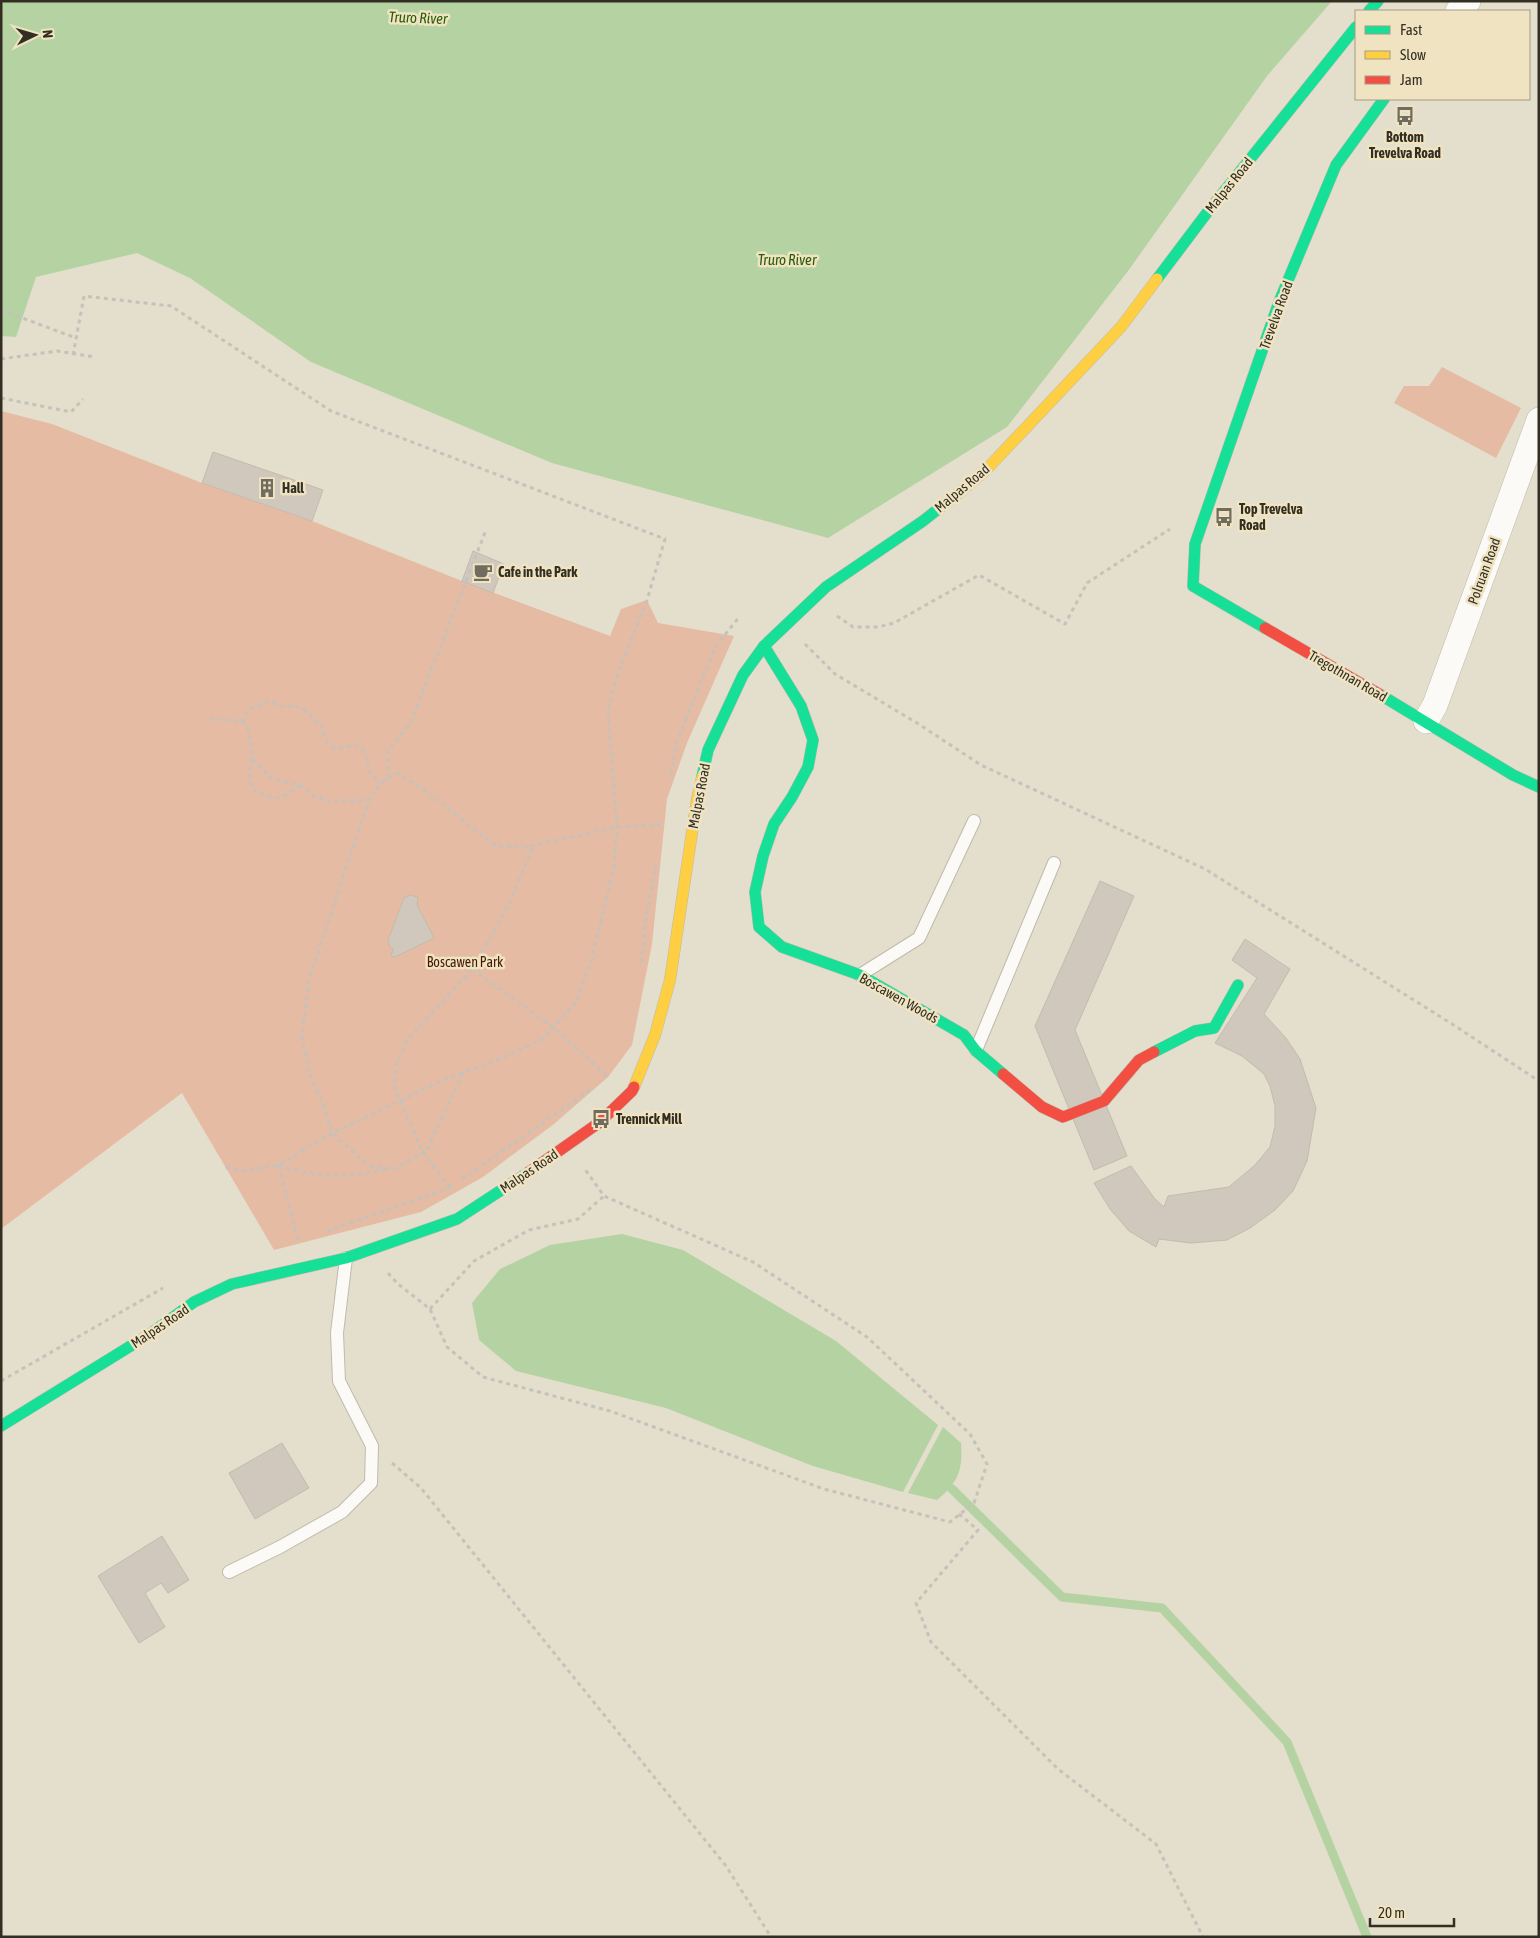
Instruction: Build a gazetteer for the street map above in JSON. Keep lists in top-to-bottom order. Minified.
{"streets":{"street":["Malpas Road","Trevelva Road","Polruan Road","Tregothnan Road","Boscawen Woods"]},"crossings":[["Malpas Road","Boscawen Woods"],["Trevelva Road","Tregothnan Road"],["Polruan Road","Tregothnan Road"]],"water":["Truro River"],"parks":["Boscawen Park"],"places":{"bus stop":["Bottom Trevelva Road","Top Trevelva Road","Trennick Mill"],"building":["Hall"],"cafe":["Cafe in the Park"]},"legend":["Fast","Slow","Jam"],"scale_bar":"20 m","north":"right"}
